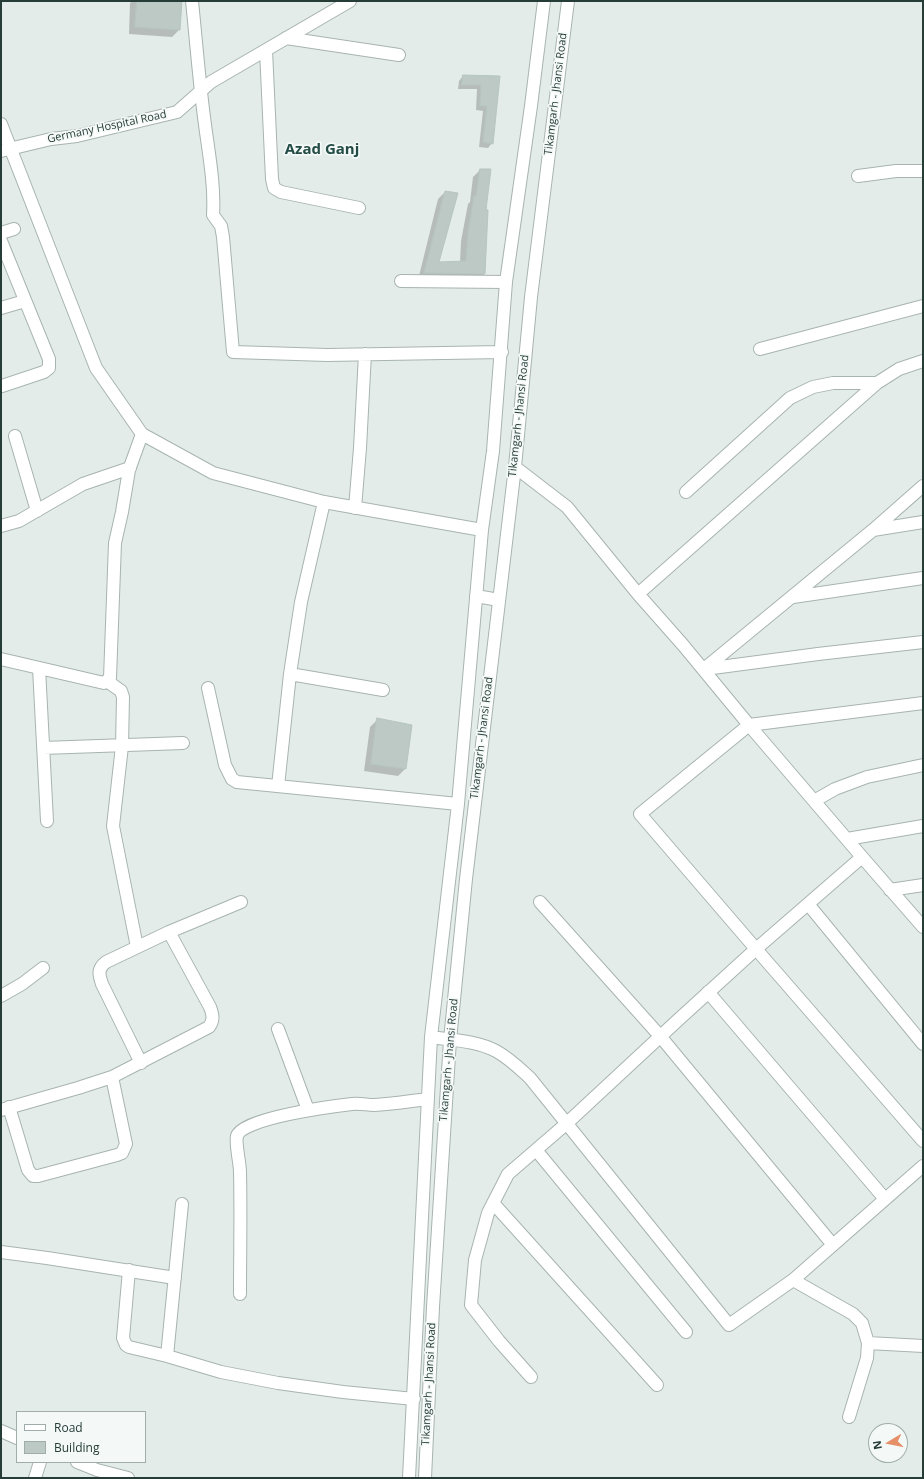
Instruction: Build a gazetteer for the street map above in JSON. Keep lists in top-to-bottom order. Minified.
{"streets":{"street":["Tikamgarh - Jhansi Road","Germany Hospital Road"]},"districts":["Azad Ganj"],"legend":["Road","Building"],"north":"left"}
